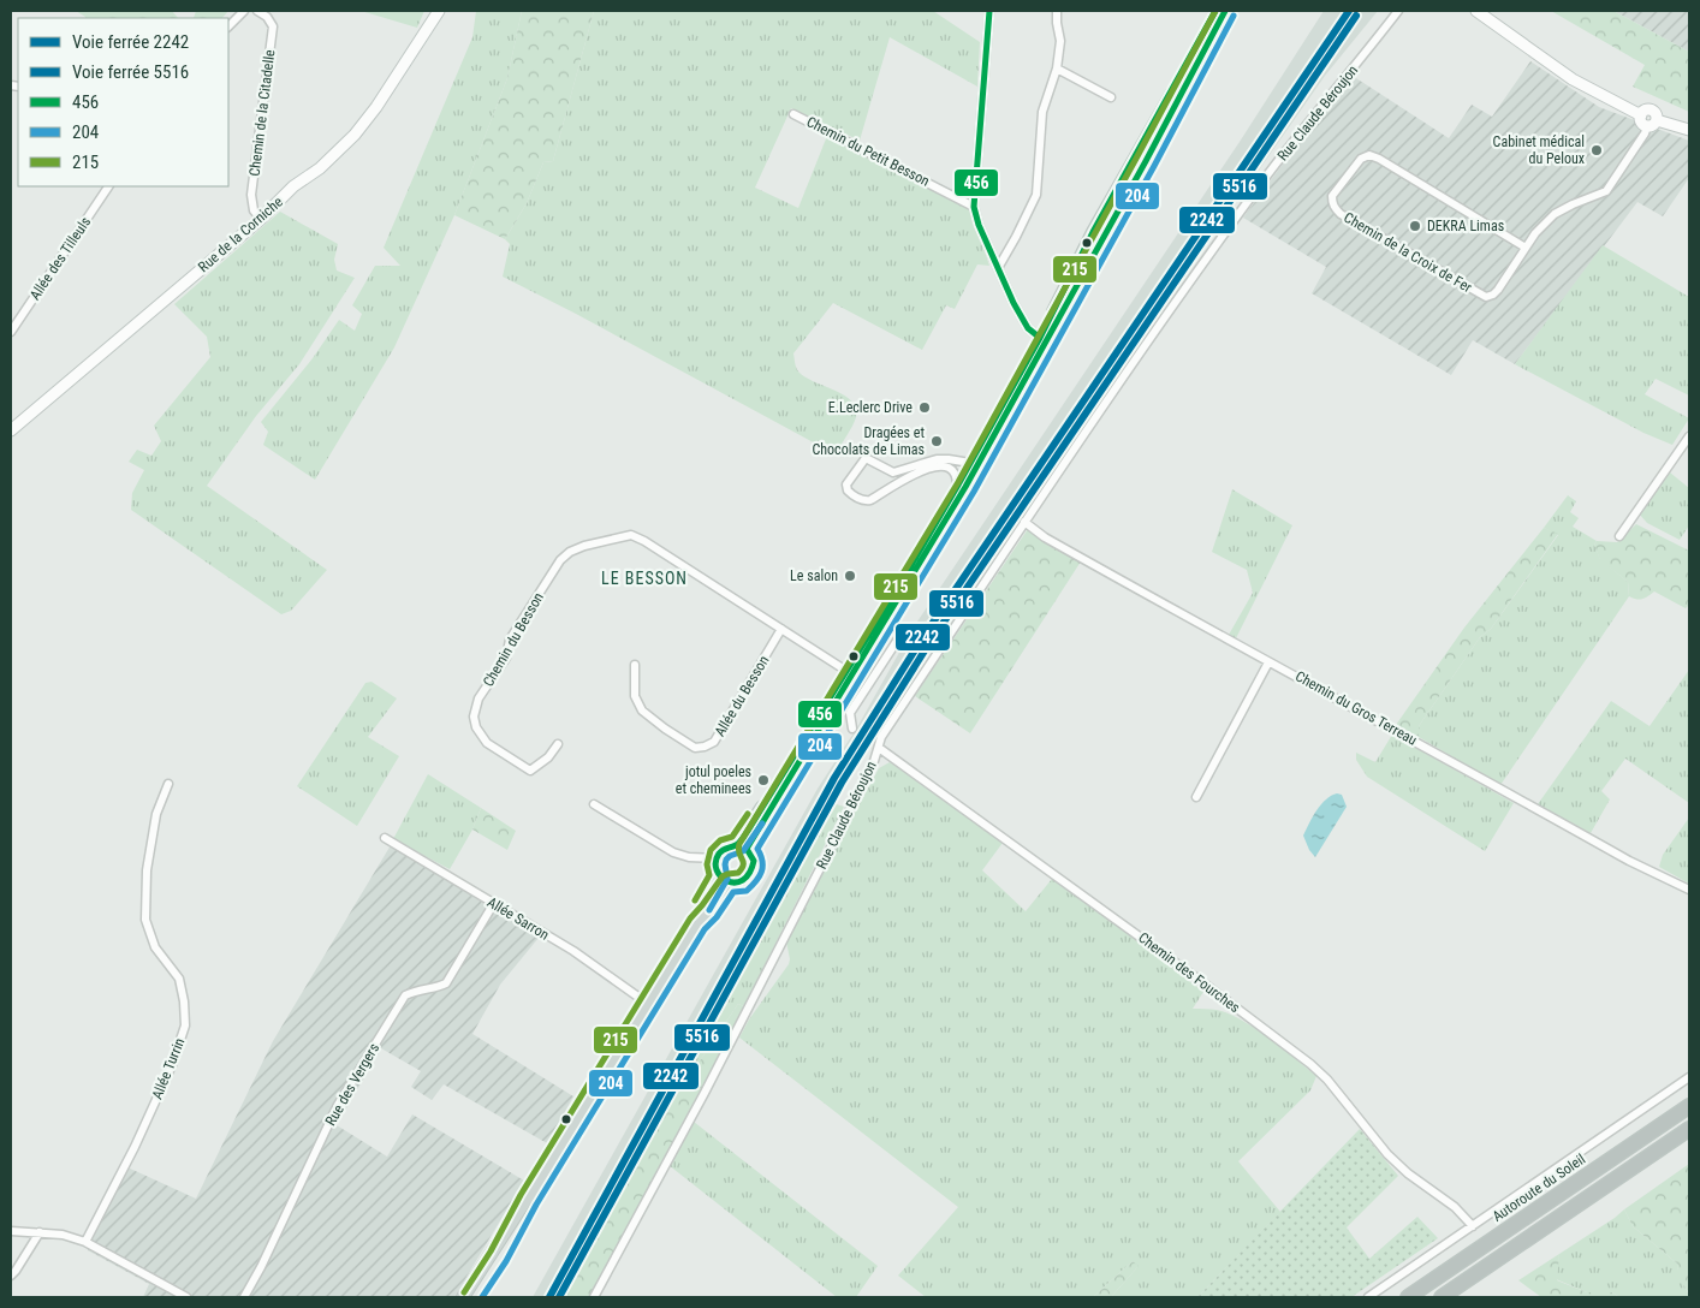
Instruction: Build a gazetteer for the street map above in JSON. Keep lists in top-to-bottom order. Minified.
{"streets":{"highway":["Autoroute du Soleil"],"main road":["Rue de la Corniche"],"street":["Chemin de la Citadelle","Rue Claude Béroujon","Chemin du Petit Besson","Chemin de la Croix de Fer","Allée des Tilleuls","Chemin du Besson","Allée du Besson","Chemin du Gros Terreau","Allée Sarron","Chemin des Fourches","Allée Turrin","Rue des Vergers"]},"crossings":[["Chemin de la Citadelle","Rue de la Corniche"],["Rue Claude Béroujon","Chemin du Gros Terreau"],["Rue Claude Béroujon","Chemin des Fourches"],["Chemin du Besson","Allée du Besson"],["Allée Sarron","Rue des Vergers"]],"districts":["LE BESSON"],"places":["Cabinet médical du Peloux","DEKRA Limas","E.Leclerc Drive","Dragées et Chocolats de Limas","Le salon","jotul poeles et cheminees"],"lines":["rail line 2242","transit line 456","transit line 215","rail line 5516","transit line 204"],"legend":["Voie ferrée 2242","Voie ferrée 5516","456","204","215"]}
